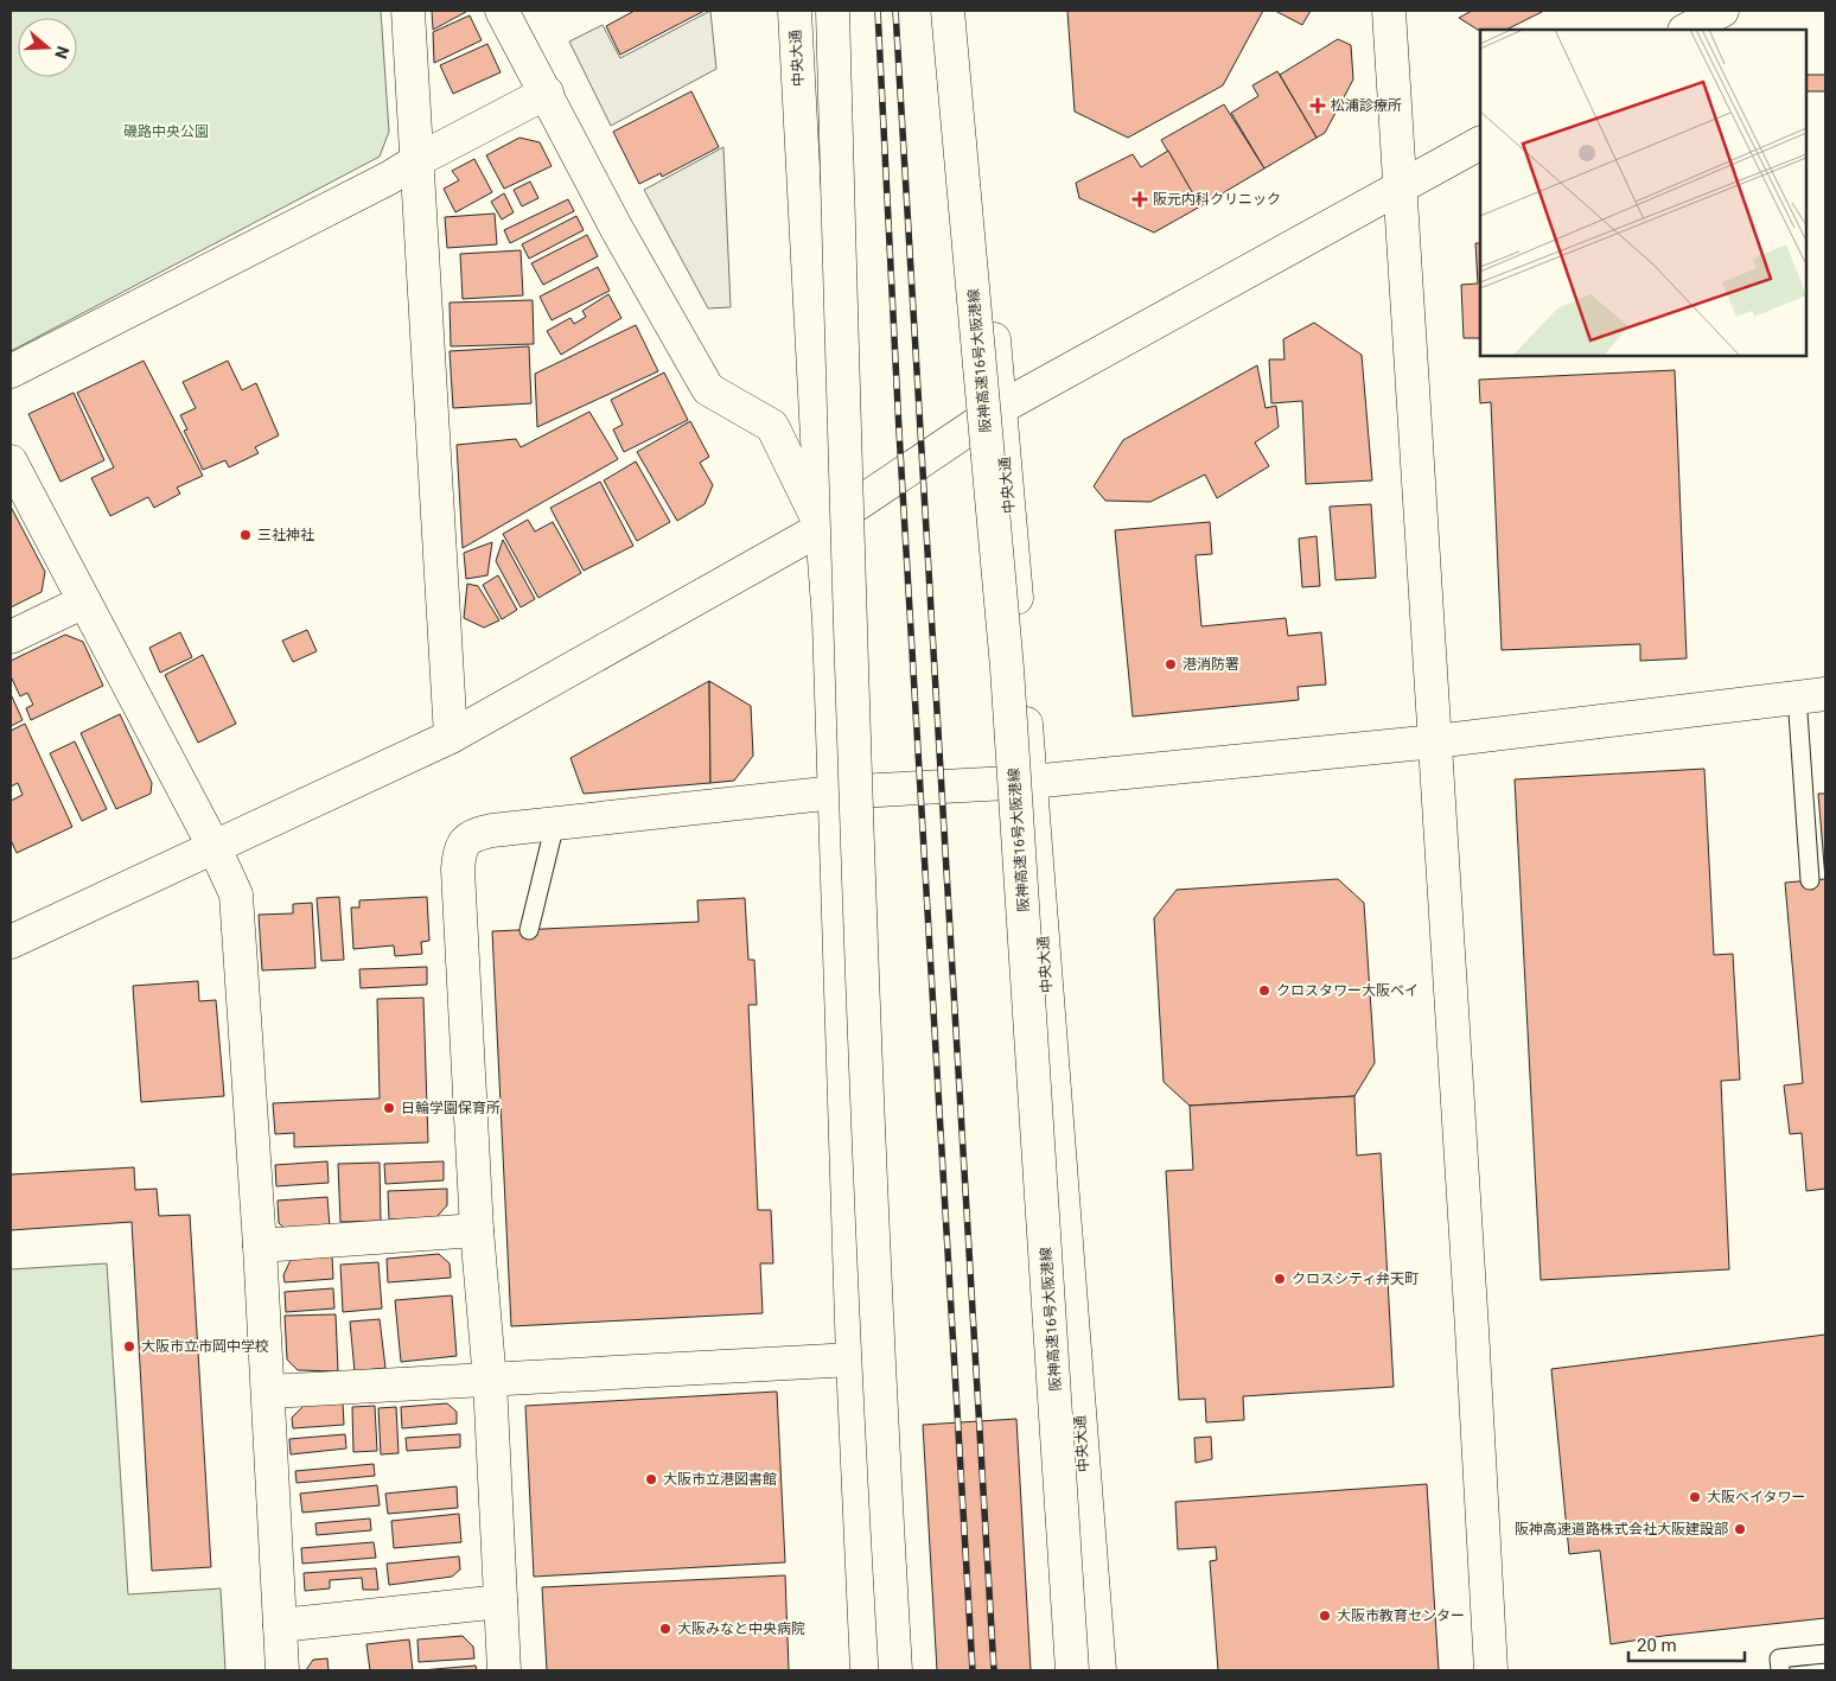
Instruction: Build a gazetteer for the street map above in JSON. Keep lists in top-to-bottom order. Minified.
{"streets":{"main road":["中央大通","阪神高速16号大阪港線"]},"parks":["磯路中央公園"],"places":{"health":["松浦診療所","阪元内科クリニック"],"other":["三社神社","港消防署","クロスタワー大阪ベイ","日輪学園保育所","クロスシティ弁天町","大阪市立市岡中学校","大阪市立港図書館","大阪ベイタワー","阪神高速道路株式会社大阪建設部","大阪市教育センター","大阪みなと中央病院"]},"scale_bar":"20 m","north":"right"}
